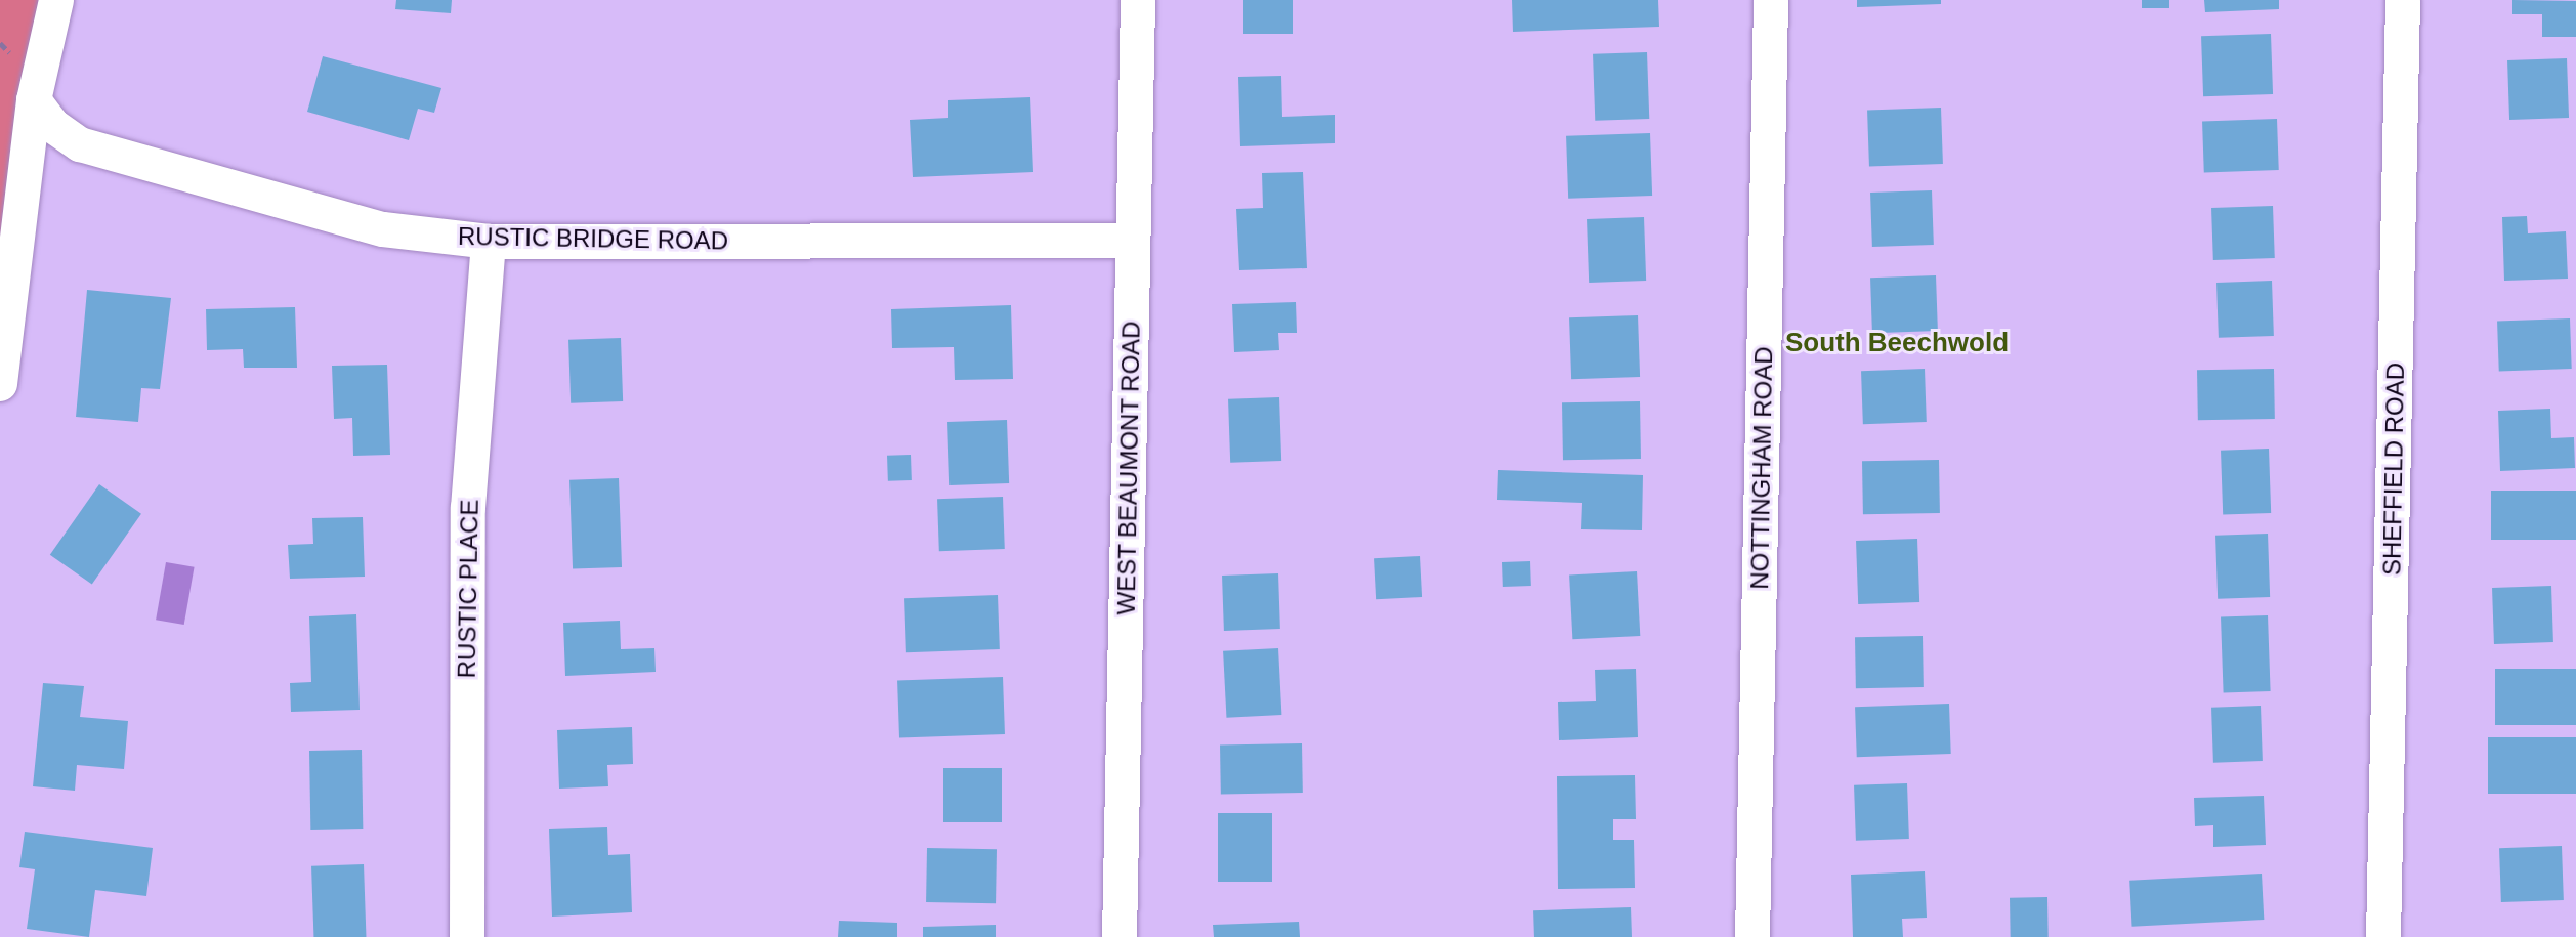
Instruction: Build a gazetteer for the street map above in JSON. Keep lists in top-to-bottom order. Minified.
{"streets":{"street":["RUSTIC BRIDGE ROAD","WEST BEAUMONT ROAD","NOTTINGHAM ROAD","SHEFFIELD ROAD","RUSTIC PLACE"]},"crossings":[["RUSTIC BRIDGE ROAD","WEST BEAUMONT ROAD"],["RUSTIC BRIDGE ROAD","RUSTIC PLACE"]],"districts":["South Beechwold"]}
